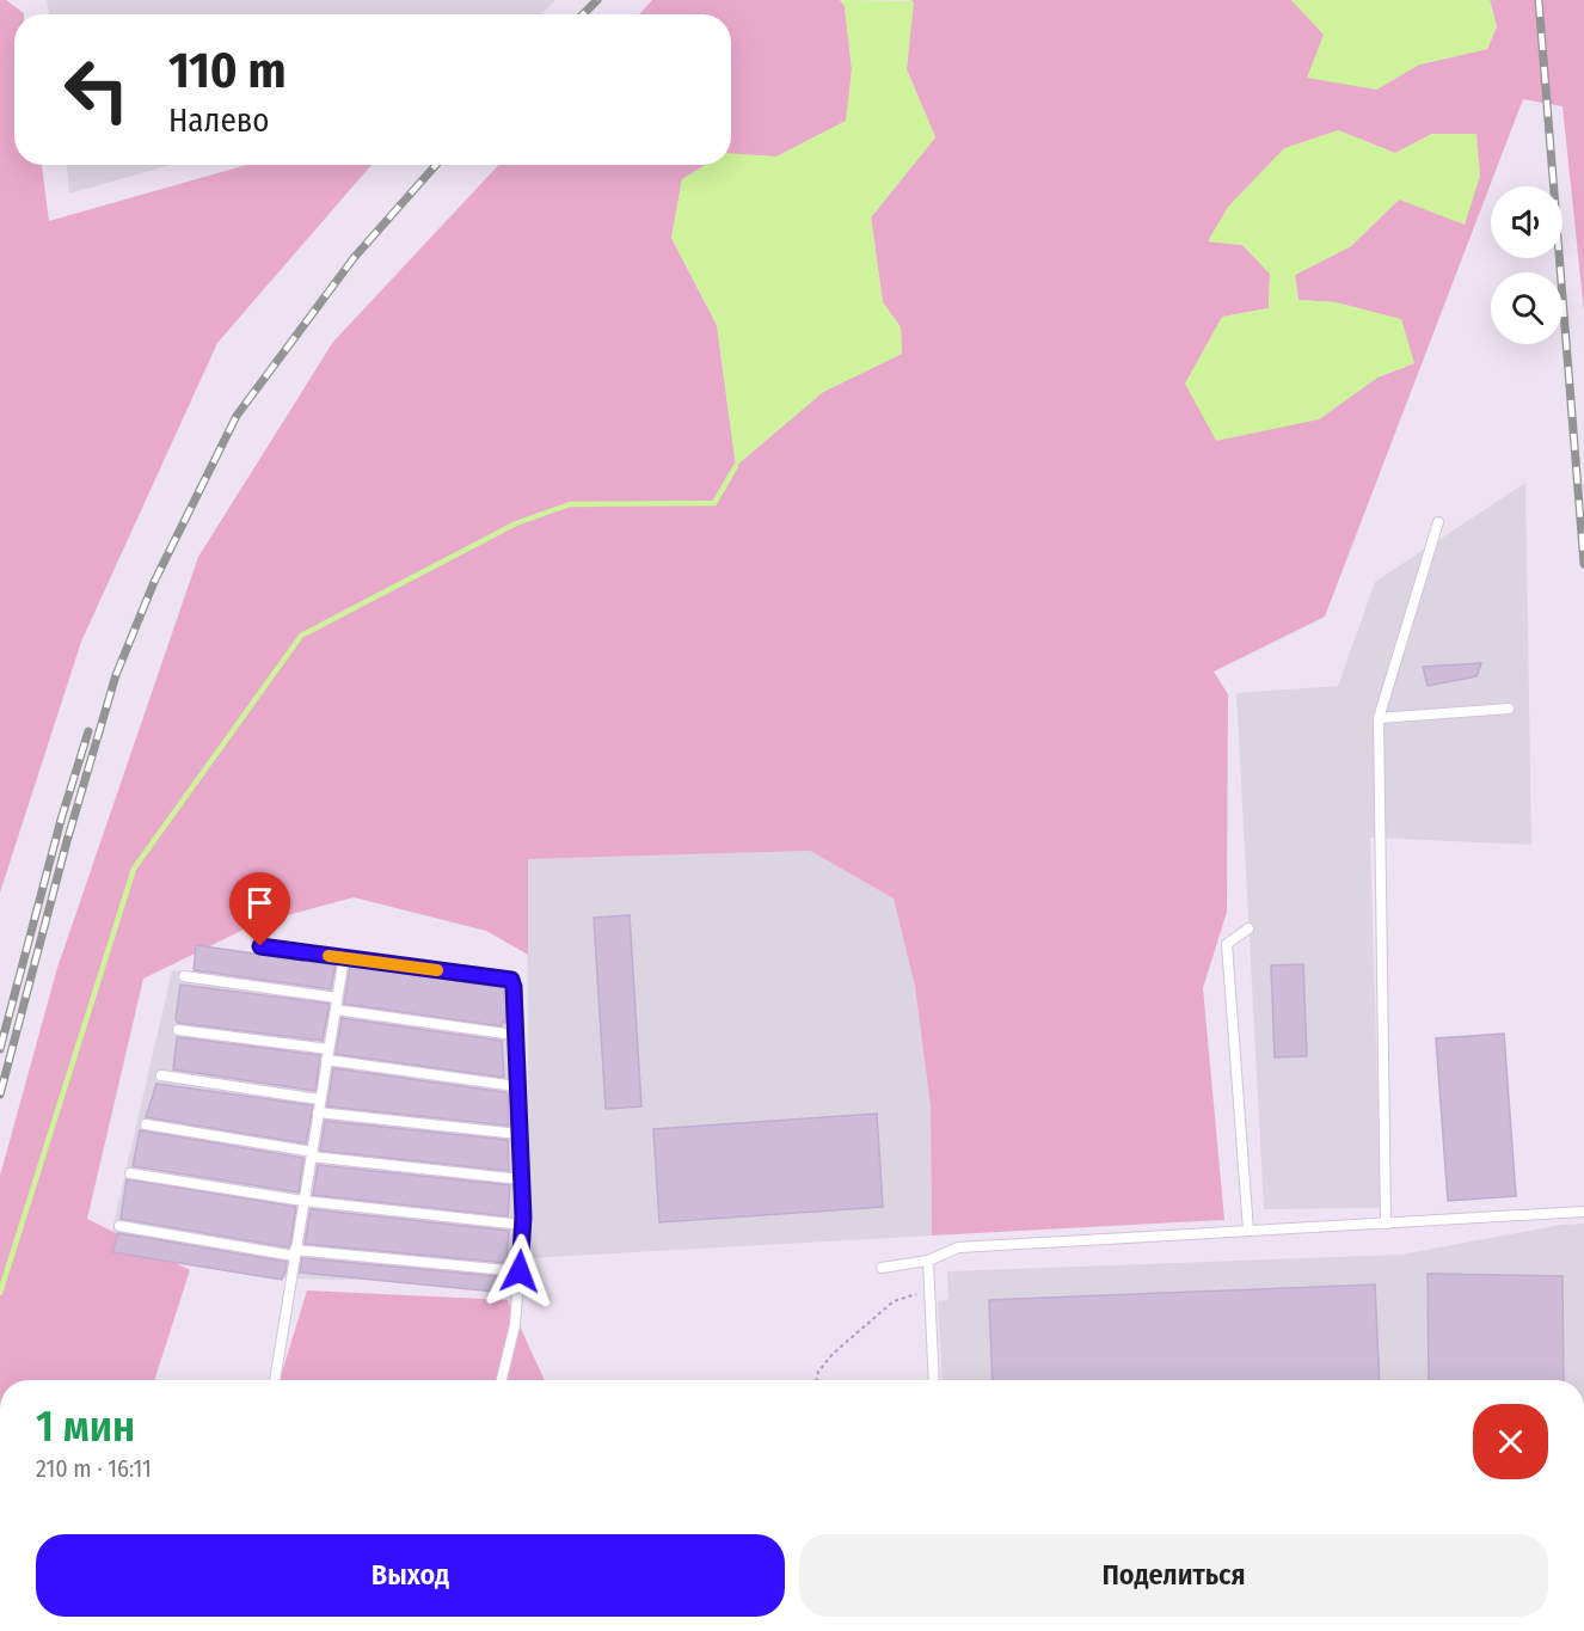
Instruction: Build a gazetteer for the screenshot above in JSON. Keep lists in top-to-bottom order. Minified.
{"page":{"turn":["110 m","Налево"],"heading":["1 мин","210 m · 16:11"],"buttons":["Выход","Поделиться"]}}
